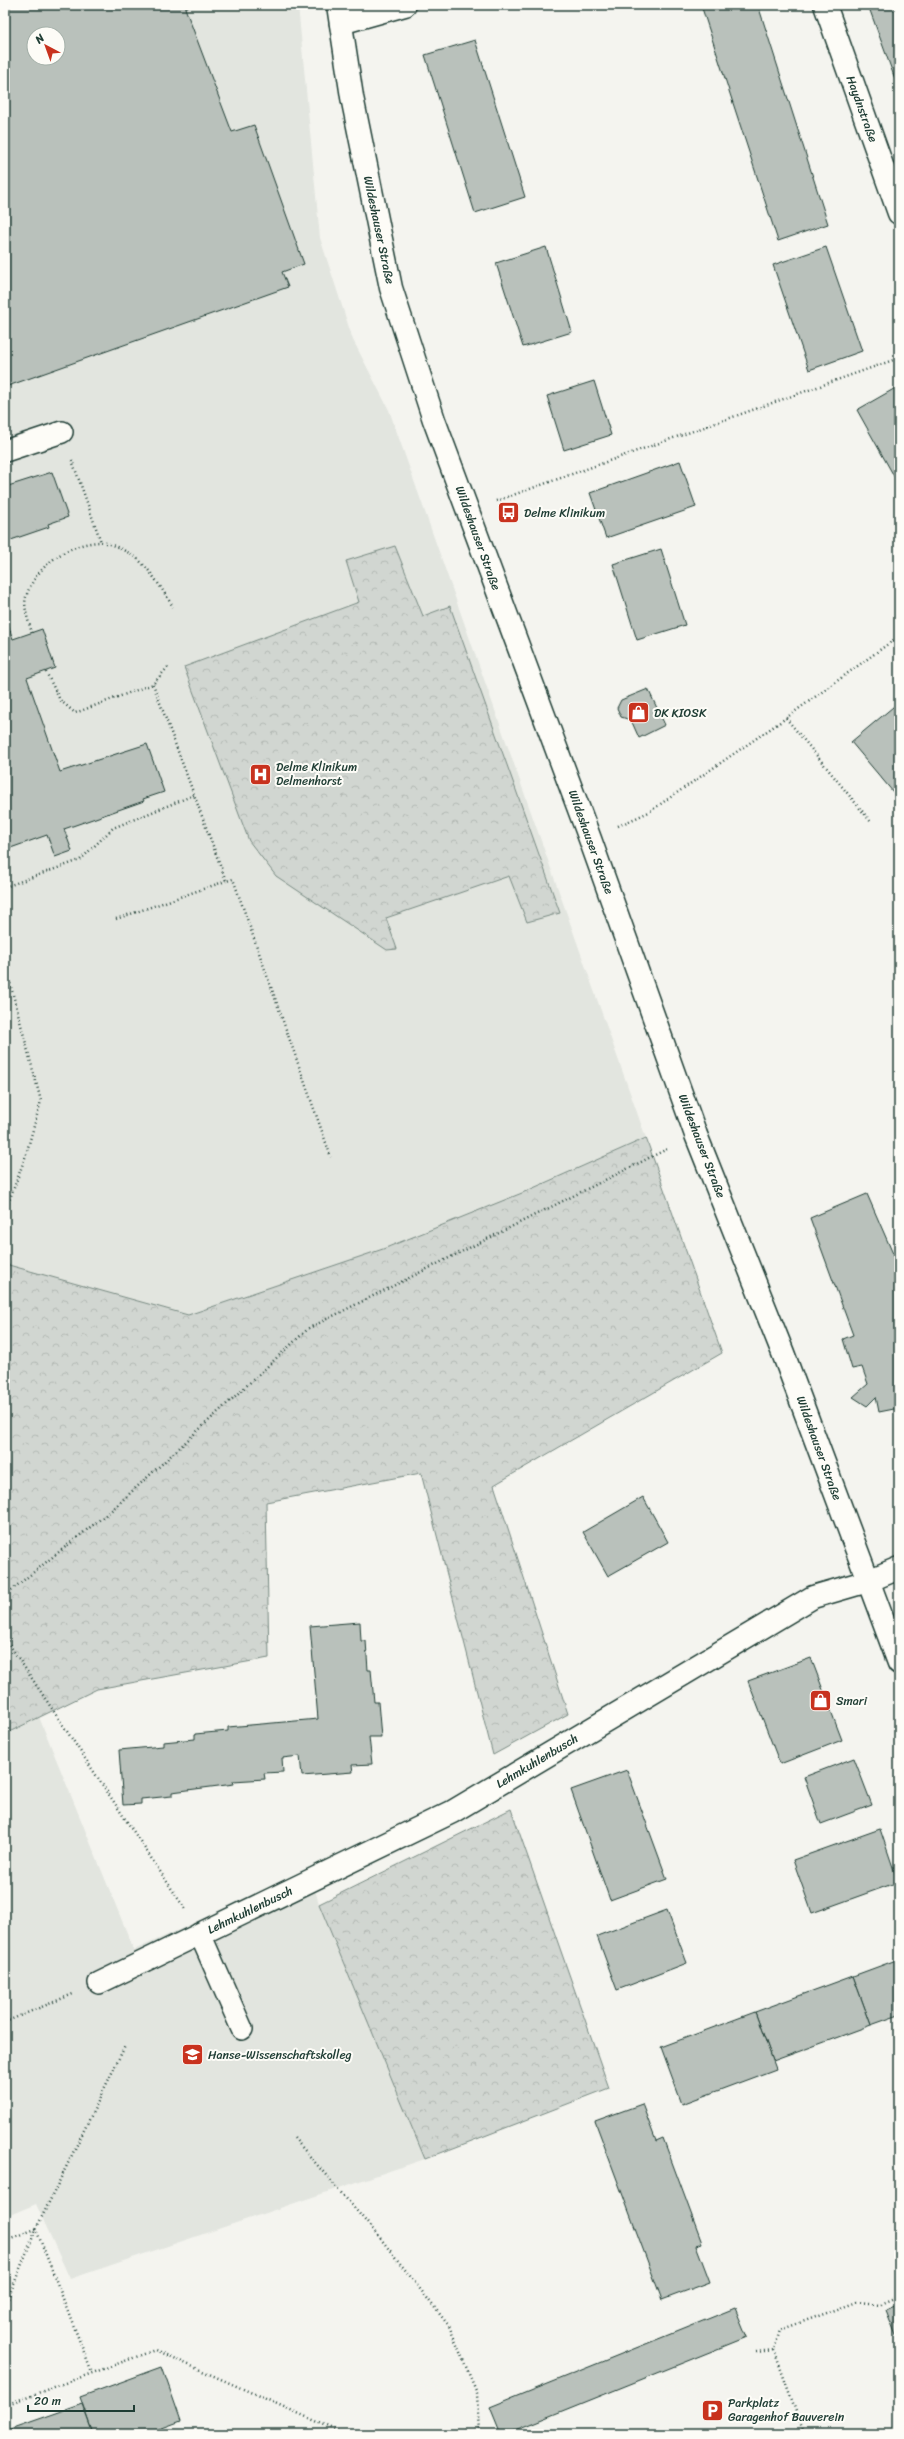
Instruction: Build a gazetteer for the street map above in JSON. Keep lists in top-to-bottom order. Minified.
{"streets":{"main road":["Haydnstraße","Wildeshauser Straße","Lehmkuhlenbusch"]},"crossings":[["Wildeshauser Straße","Lehmkuhlenbusch"]],"places":{"bus stop":["Delme Klinikum"],"shop":["DK KIOSK","Smari"],"hospital":["Delme Klinikum Delmenhorst"],"school or university":["Hanse-Wissenschaftskolleg"],"parking":["Parkplatz Garagenhof Bauverein"]},"scale_bar":"20 m","north":"top left"}
